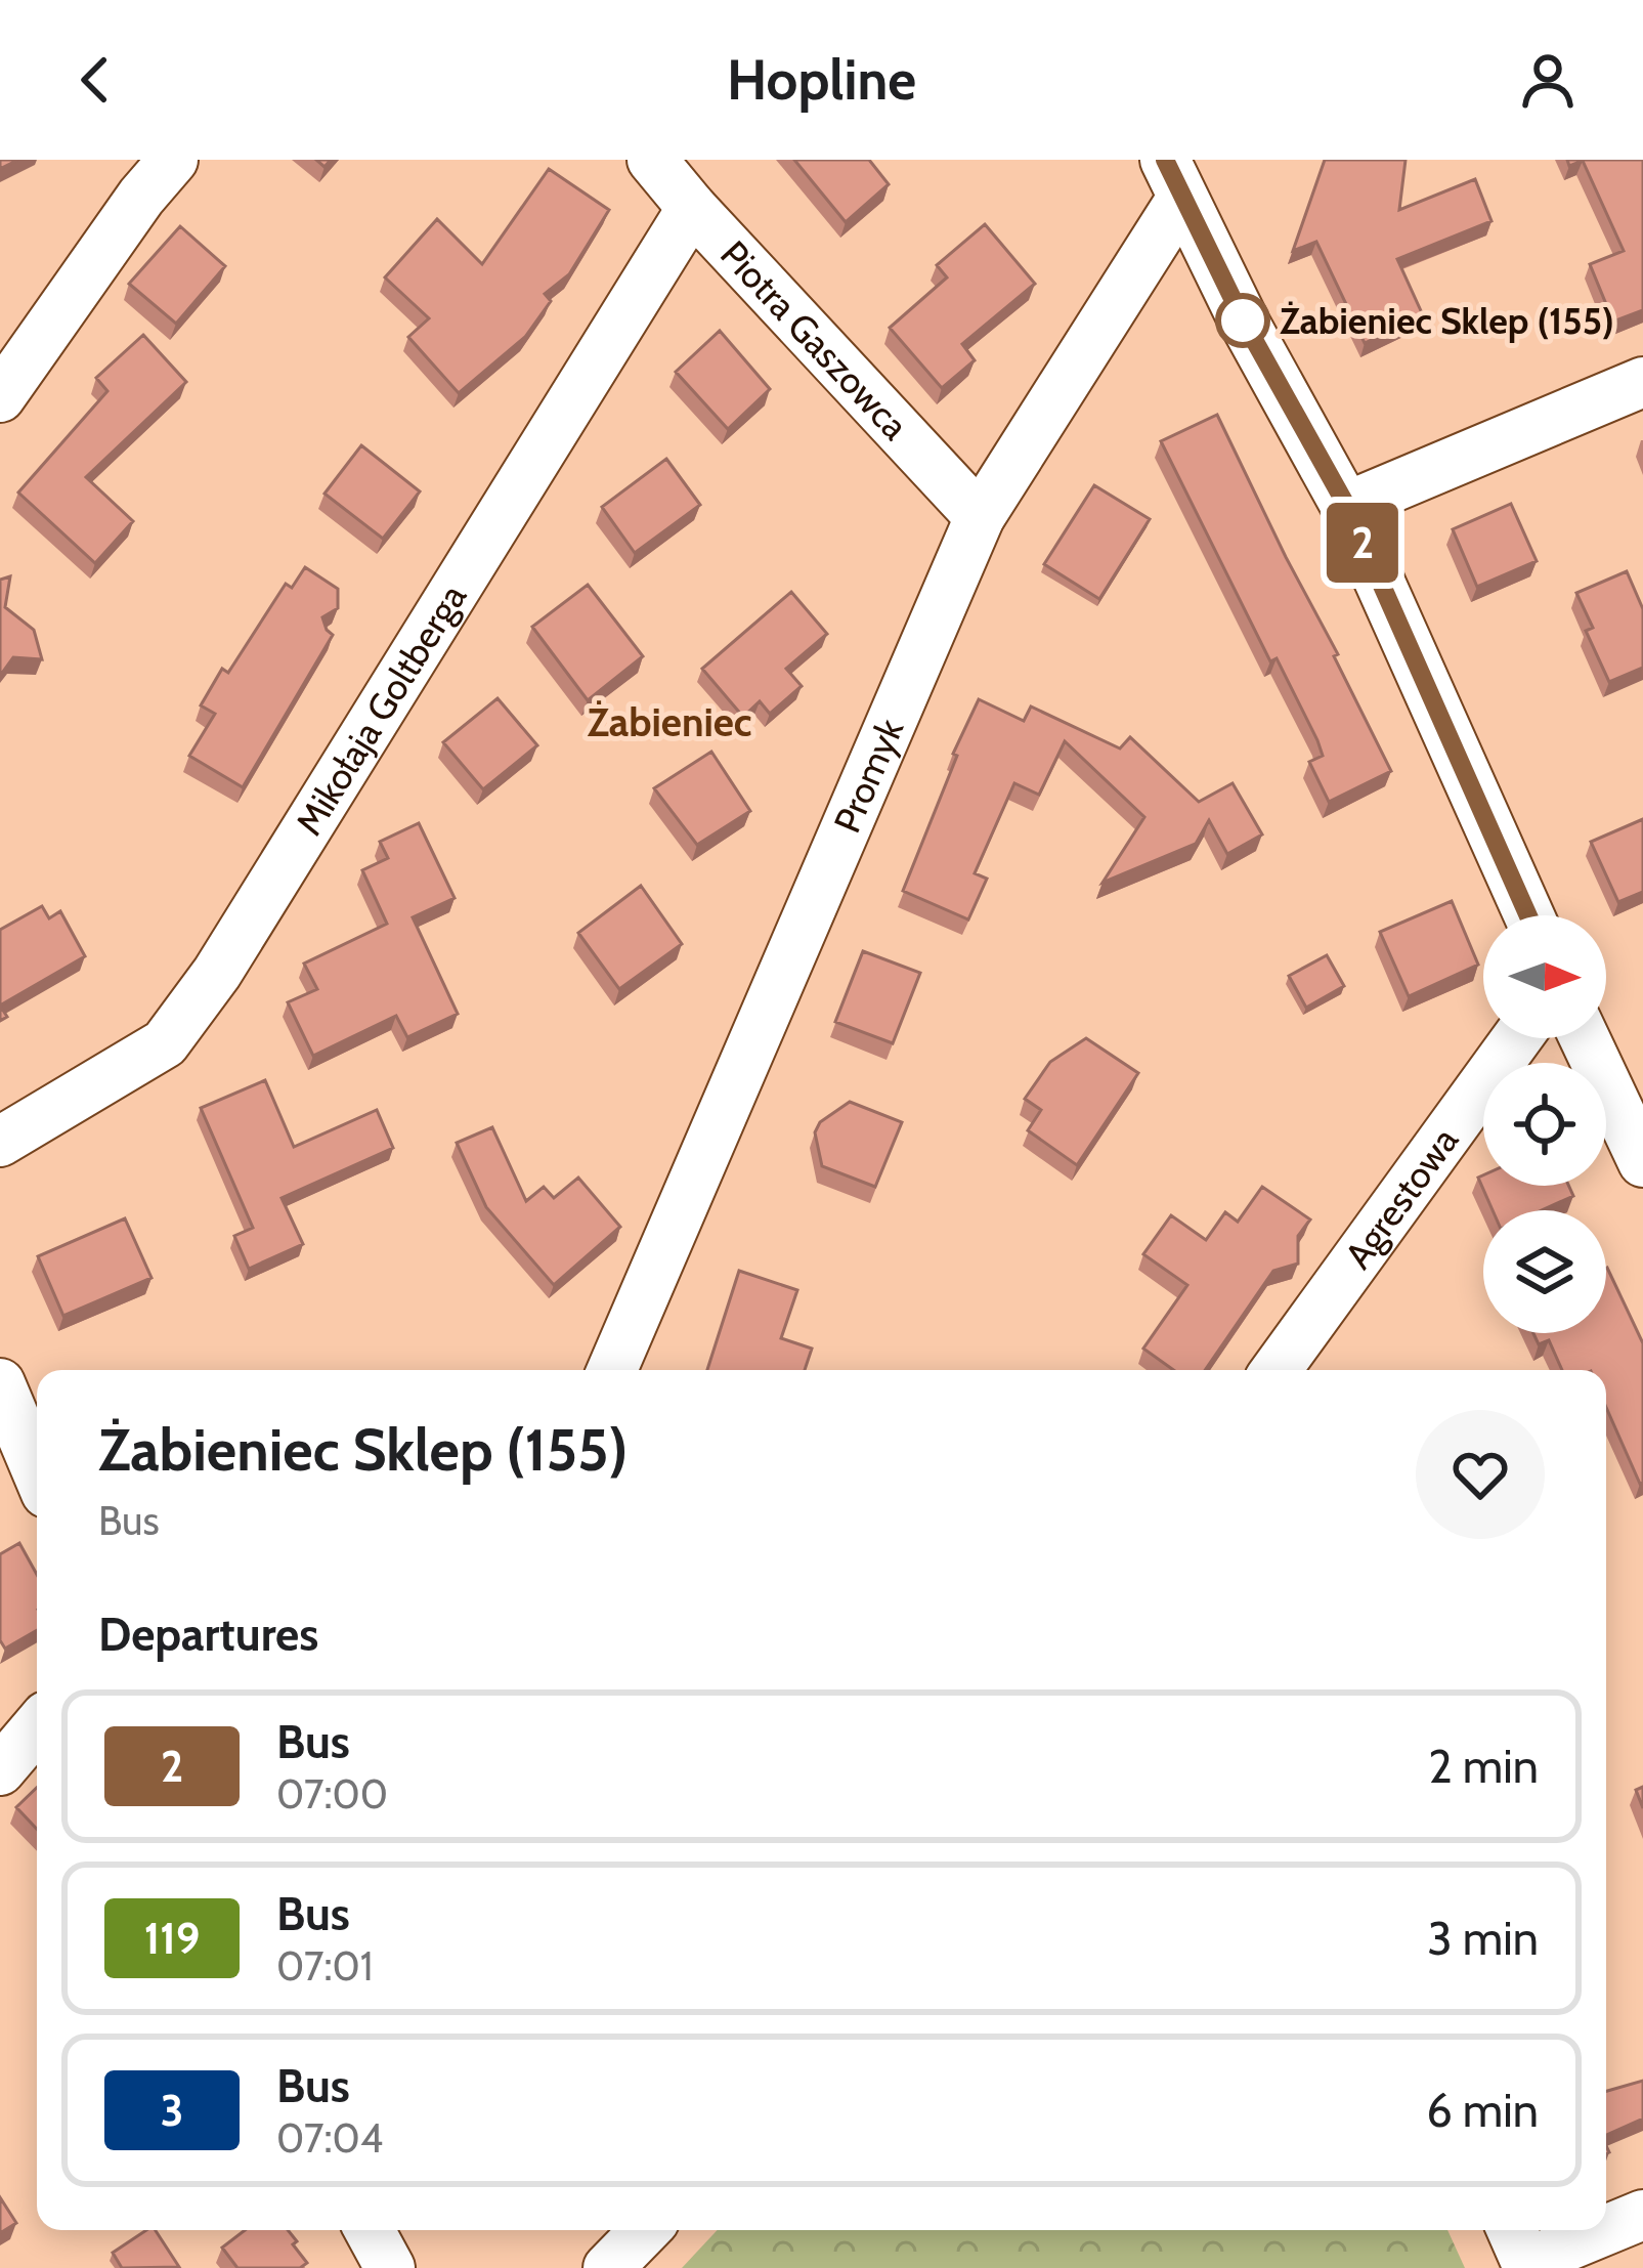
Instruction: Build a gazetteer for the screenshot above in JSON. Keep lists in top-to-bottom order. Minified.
{"streets":{"street":["Piotra Gaszowca","Mikołaja Goltberga","Promyk","Agrestowa"]},"crossings":[["Piotra Gaszowca","Mikołaja Goltberga"],["Piotra Gaszowca","Promyk"]],"districts":["Żabieniec"],"places":["Żabieniec Sklep (155)"],"lines":["bus line 2"],"north":"right","page":{"header":"Hopline","on_map":"2","heading":[["Żabieniec Sklep (155)","Bus"],"Departures"],"list":[{"mark":"2","name":"Bus","note":"07:00","value":"2 min"},{"mark":"119","name":"Bus","note":"07:01","value":"3 min"},{"mark":"3","name":"Bus","note":"07:04","value":"6 min"}]}}
